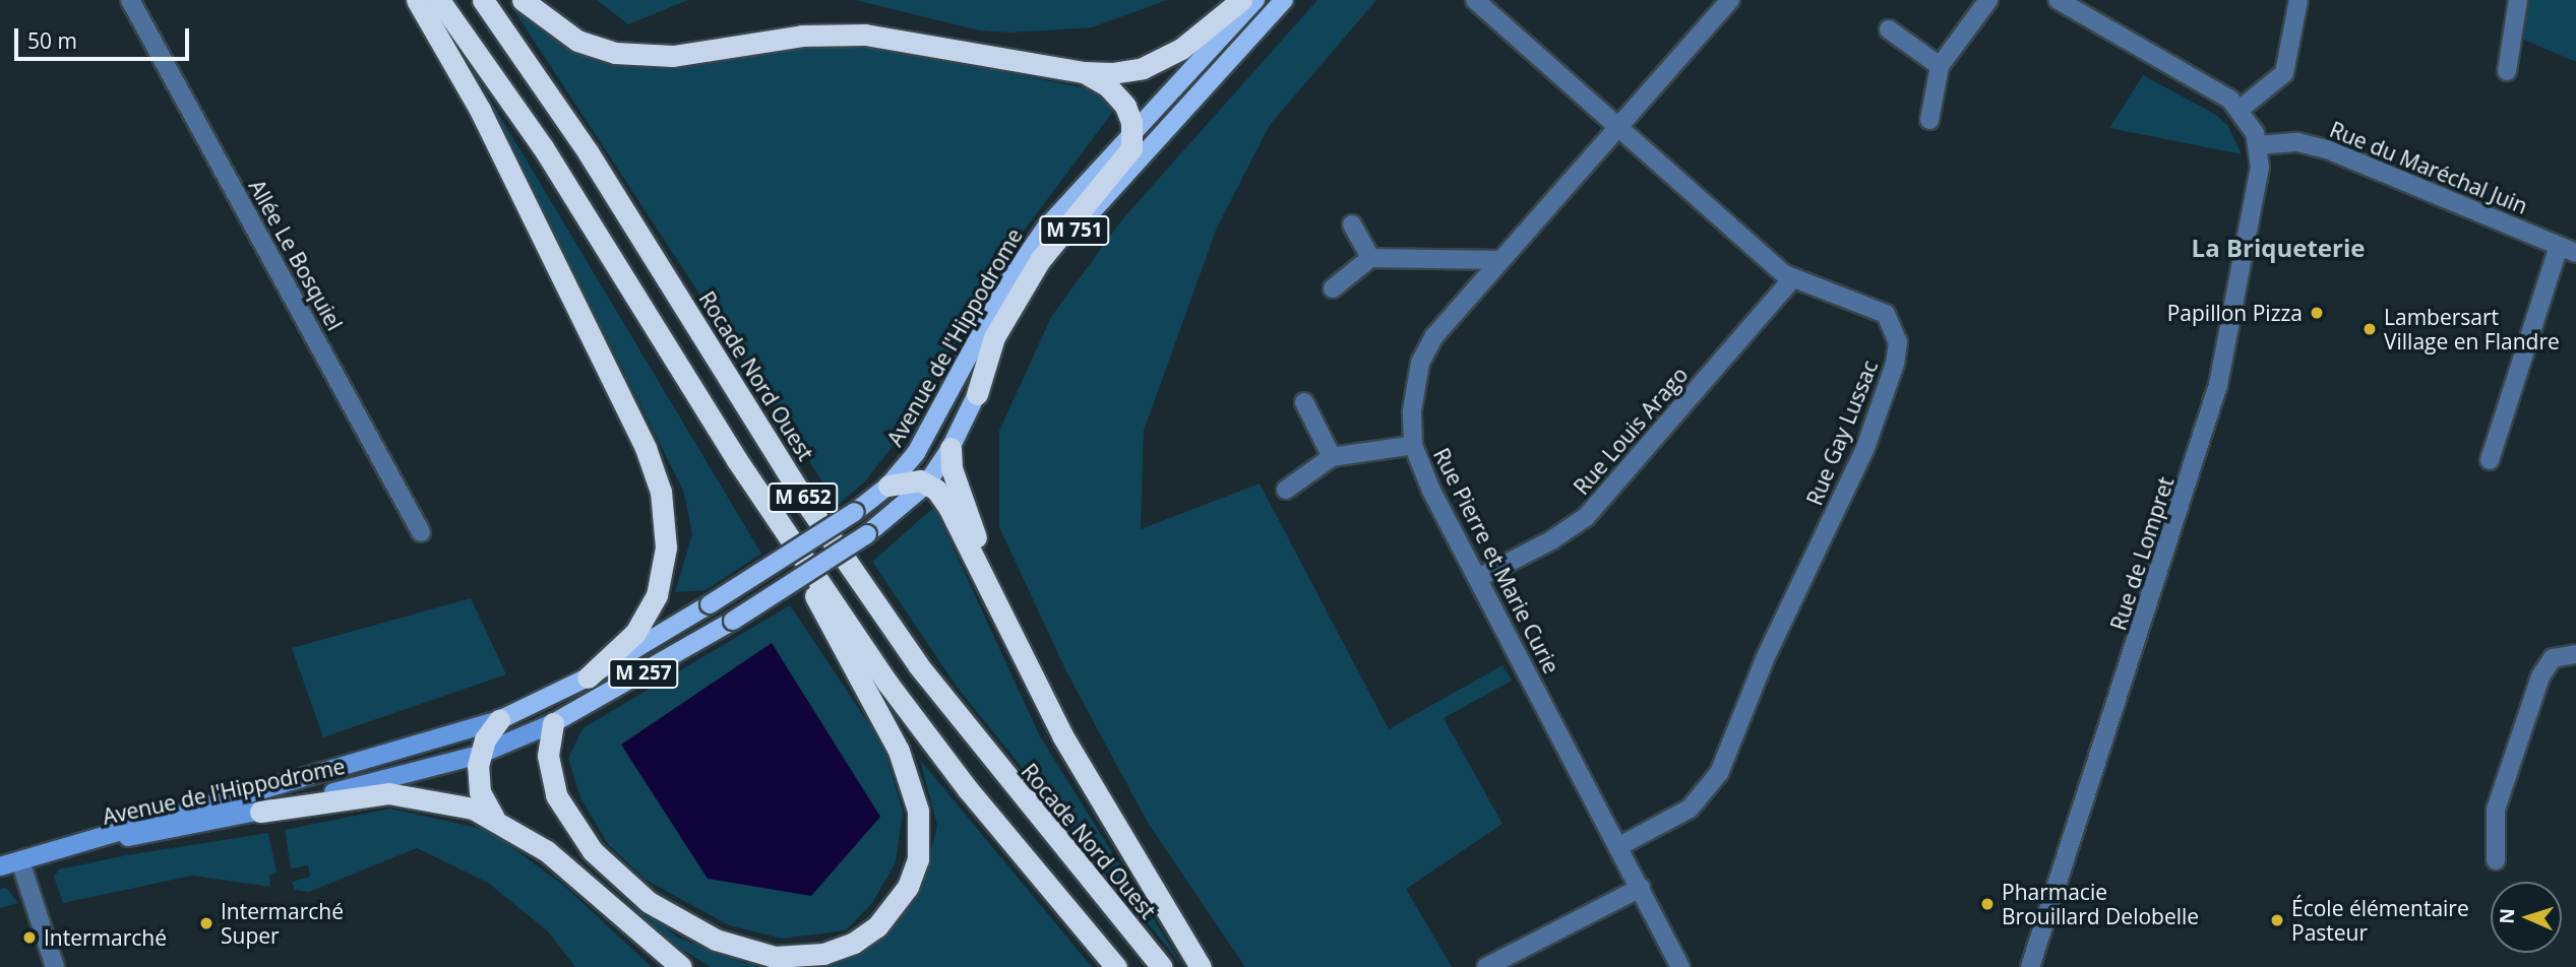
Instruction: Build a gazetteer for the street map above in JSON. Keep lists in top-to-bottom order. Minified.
{"streets":{"highway":["Rocade Nord Ouest","M 652"],"main road":["M 751","Avenue de l'Hippodrome","M 257"],"street":["Rue du Maréchal Juin","Allée Le Bosquiel","Rue Louis Arago","Rue Gay Lussac","Rue de Lompret","Rue Pierre et Marie Curie"]},"crossings":[["Rue du Maréchal Juin","Rue de Lompret"],["Avenue de l'Hippodrome","M 257"],["Rue Louis Arago","Rue Gay Lussac"],["Rue Louis Arago","Rue Pierre et Marie Curie"],["Rue Gay Lussac","Rue Pierre et Marie Curie"]],"districts":["La Briqueterie"],"places":["Papillon Pizza","Lambersart Village en Flandre","Pharmacie Brouillard Delobelle","École élémentaire Pasteur","Intermarché Super","Intermarché"],"scale_bar":"50 m","north":"left"}
